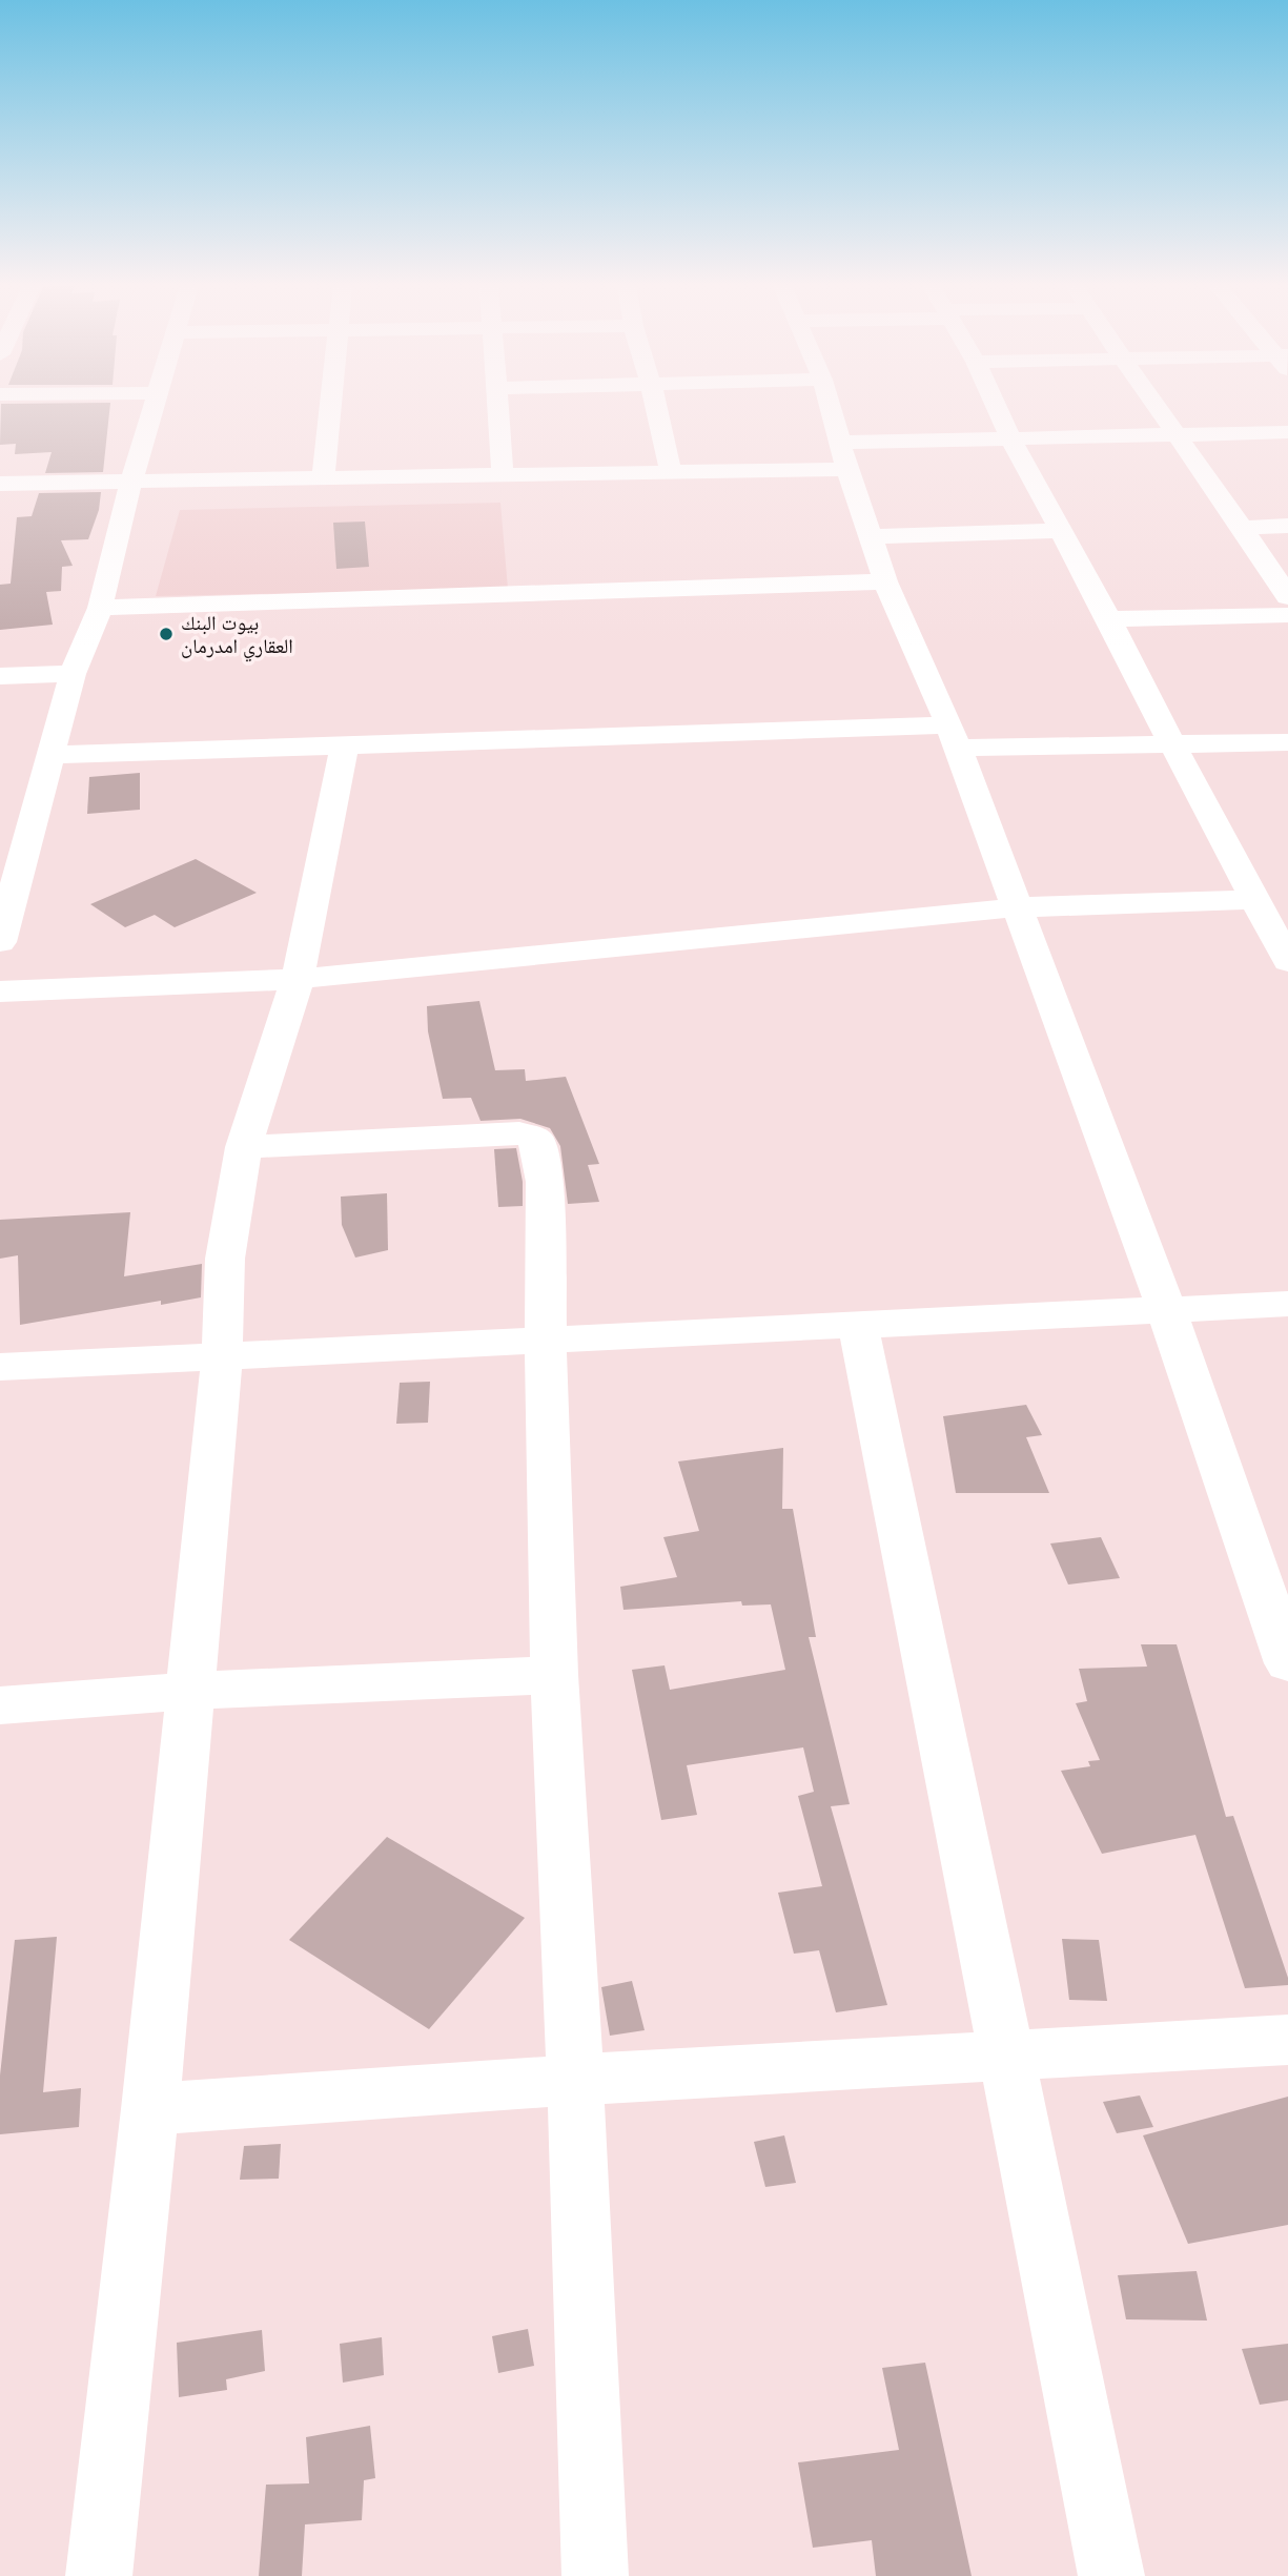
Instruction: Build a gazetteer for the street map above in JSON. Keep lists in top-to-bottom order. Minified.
{"places":["بيوت البنك العقاري امدرمان"]}
